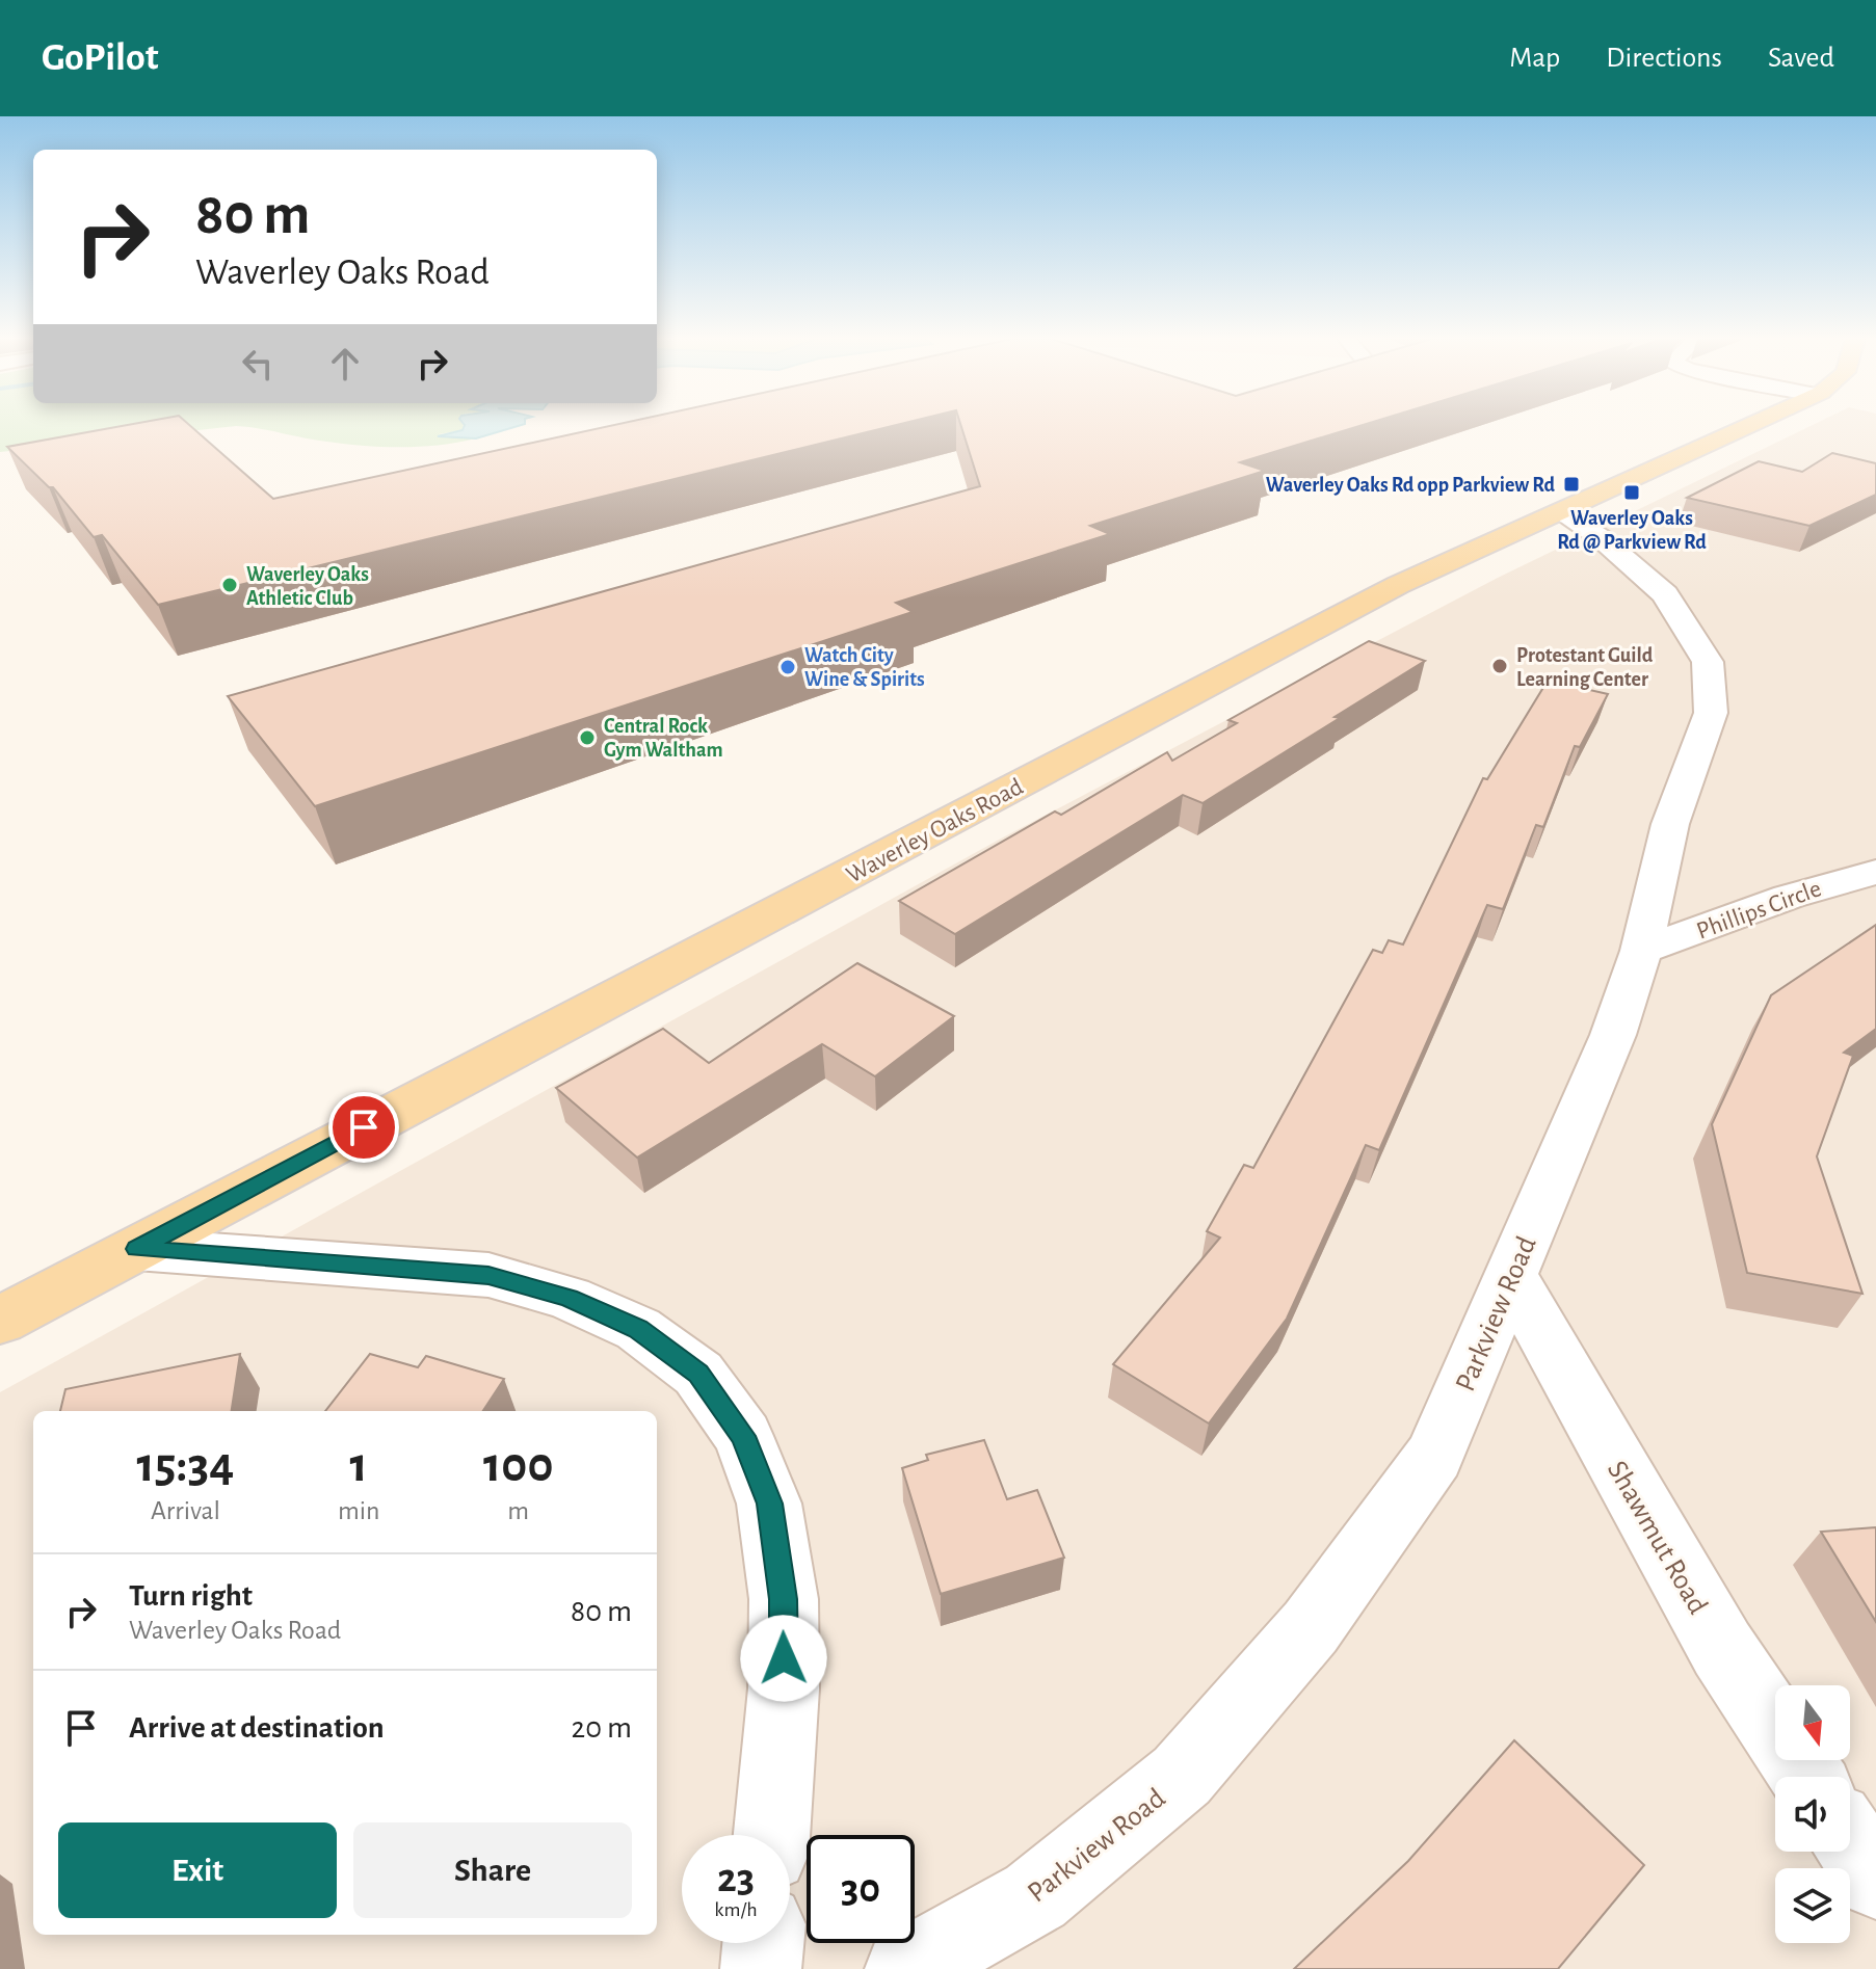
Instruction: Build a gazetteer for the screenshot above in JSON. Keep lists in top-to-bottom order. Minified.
{"streets":{"main road":["Waverley Oaks Road"],"street":["Phillips Circle","Parkview Road","Shawmut Road"]},"crossings":[["Waverley Oaks Road","Parkview Road"],["Phillips Circle","Parkview Road"],["Parkview Road","Shawmut Road"]],"places":{"transit":["Waverley Oaks Rd opp Parkview Rd","Waverley Oaks Rd @ Parkview Rd"],"other":["Waverley Oaks Athletic Club","Protestant Guild Learning Center","Watch City Wine & Spirits","Central Rock Gym Waltham"]},"north":"bottom","page":{"header":"GoPilot","nav":["Map","Directions","Saved"],"turn":["80 m","Waverley Oaks Road"],"eta":["15:34","Arrival","1","min","100","m"],"list":[{"name":"Turn right","note":"Waverley Oaks Road","value":"80 m"},{"name":"Arrive at destination","value":"20 m"}],"buttons":["Exit","Share"],"speed":"23 km/h","limit":"30"}}
